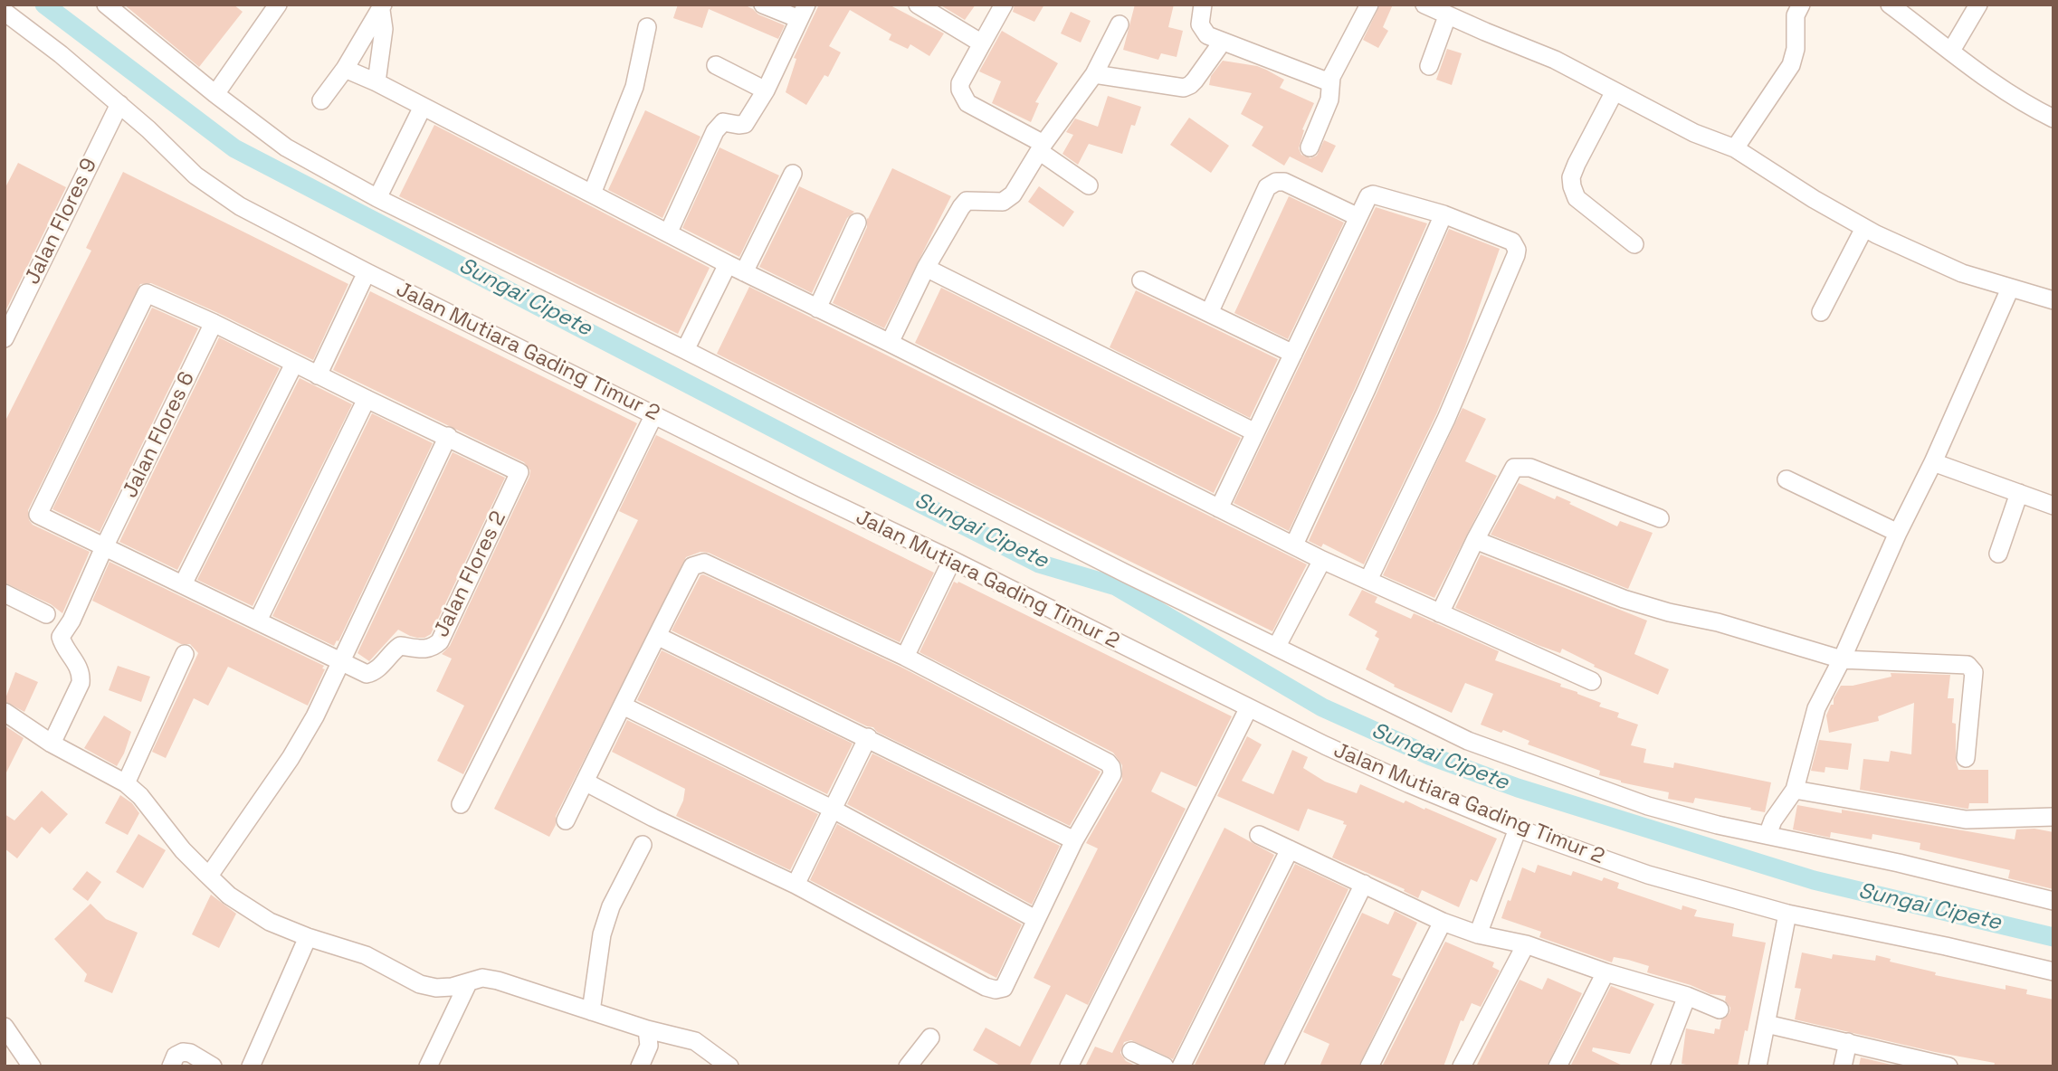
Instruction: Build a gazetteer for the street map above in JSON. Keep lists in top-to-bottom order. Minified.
{"streets":{"street":["Jalan Flores 9","Jalan Mutiara Gading Timur 2","Jalan Flores 6","Jalan Flores 2"]},"crossings":[["Jalan Flores 9","Jalan Mutiara Gading Timur 2"]],"water":["Sungai Cipete"]}
